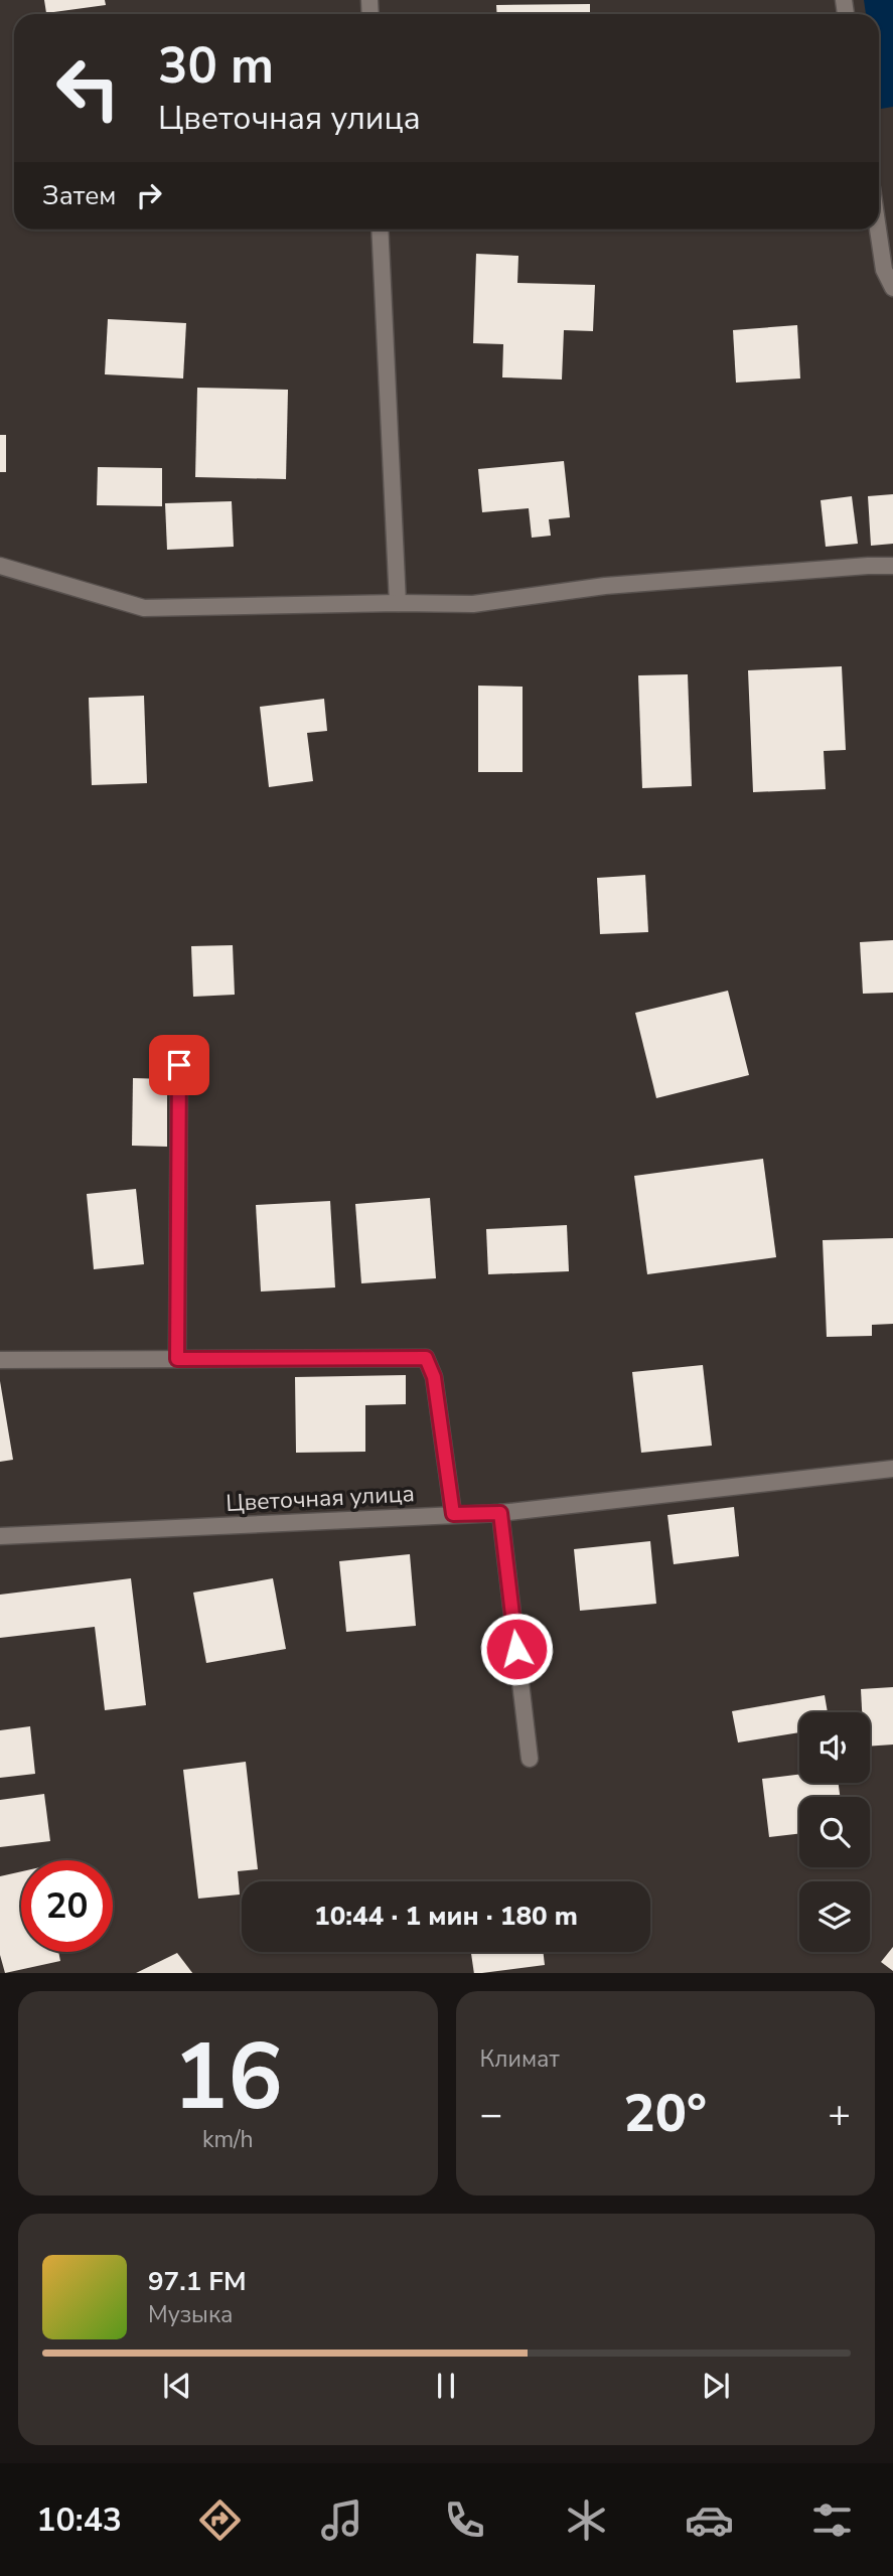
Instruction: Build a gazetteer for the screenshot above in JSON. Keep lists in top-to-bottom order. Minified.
{"streets":{"lane":["Цветочная улица"]},"page":{"turn":["30 m","Цветочная улица"],"then":"Затем","limit":"20","trip":"10:44 · 1 мин · 180 m","tile":[["16","km/h"],"Климат"],"heat":["−","20°","+"],"song":["97.1 FM","Музыка"],"tabs":"10:43"}}
